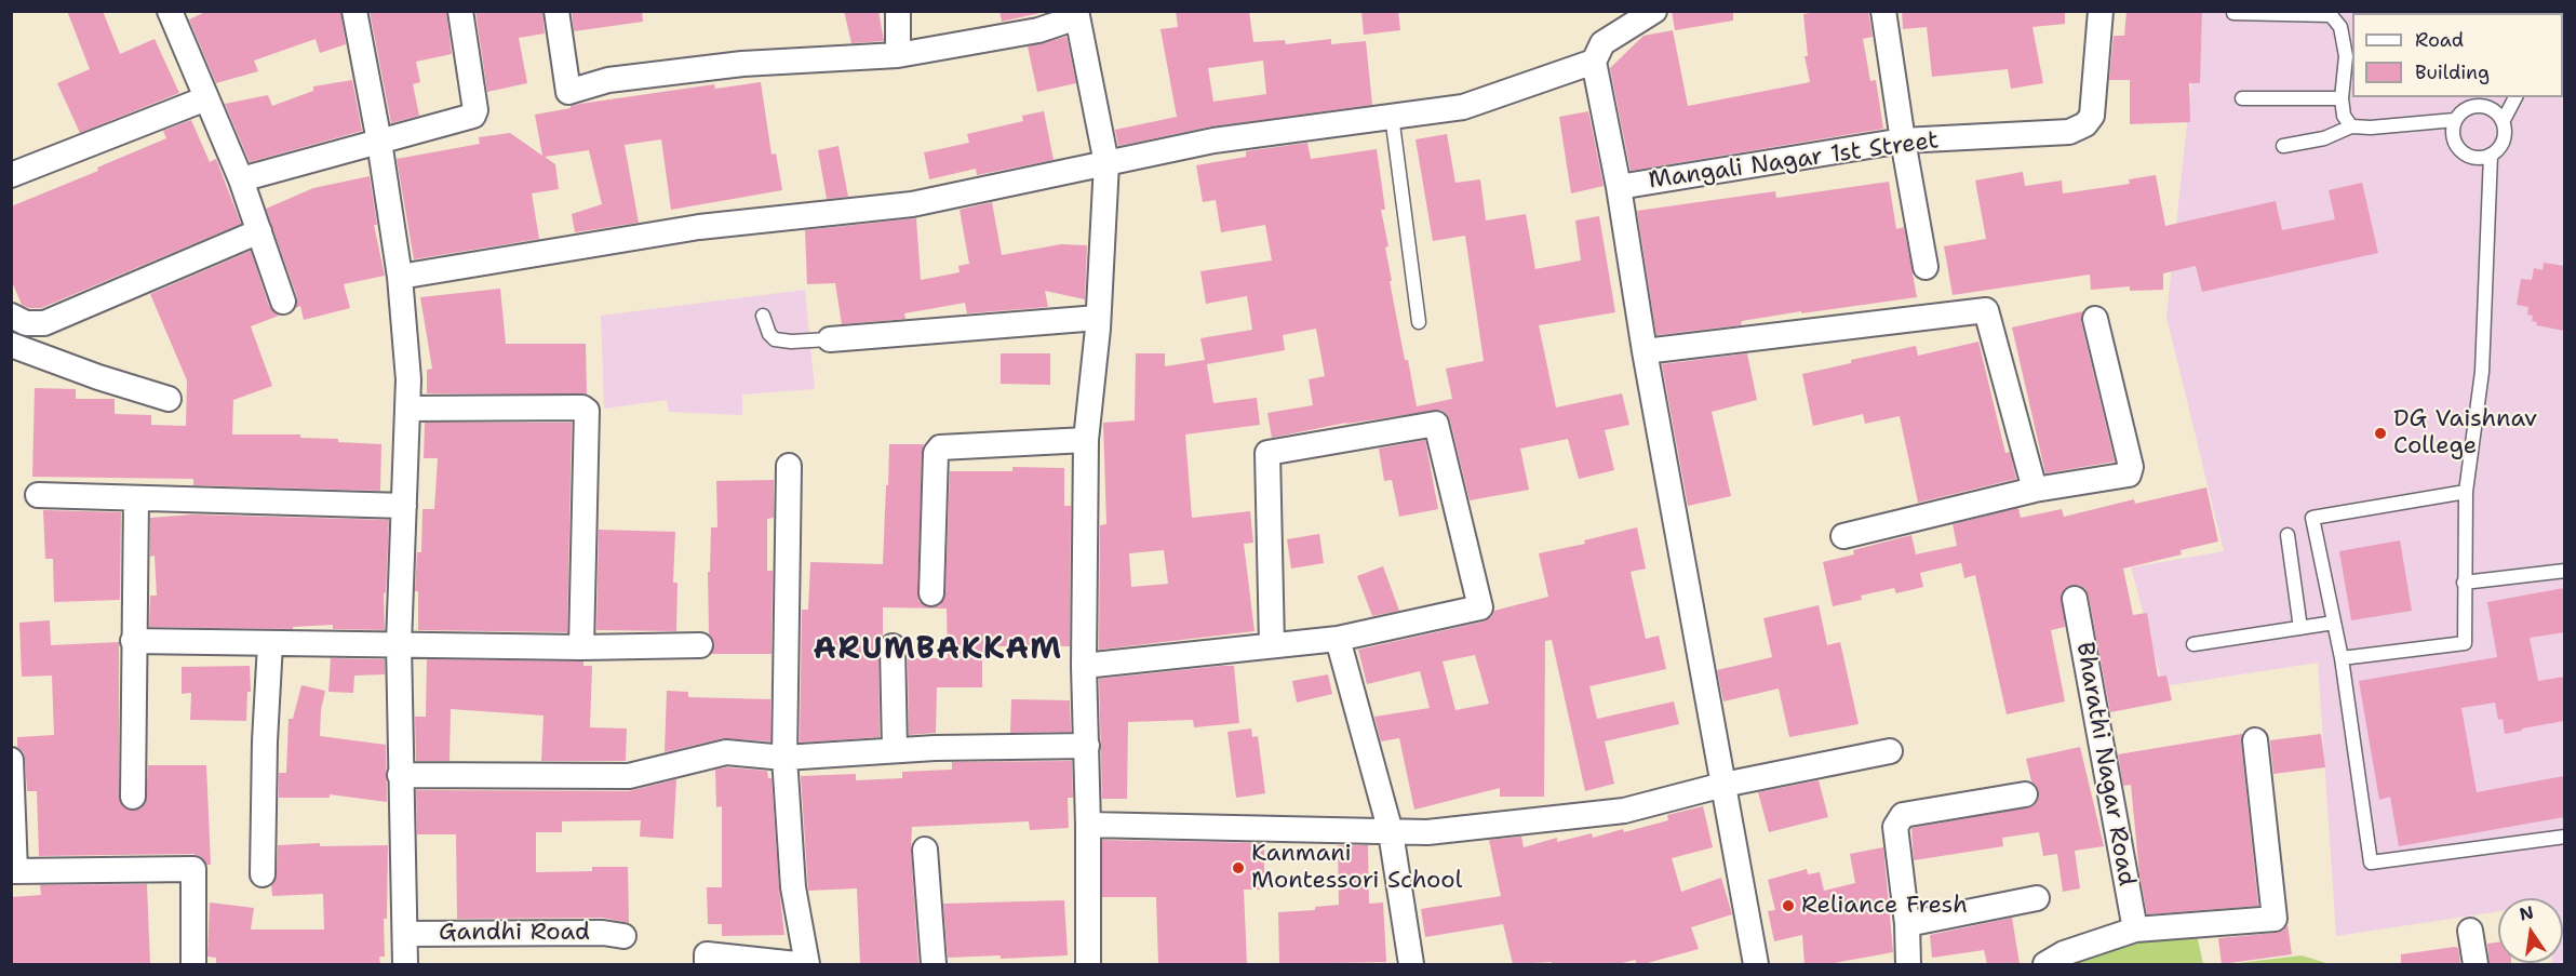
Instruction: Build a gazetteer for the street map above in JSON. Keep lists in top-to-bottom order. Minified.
{"streets":{"street":["Mangali Nagar 1st Street","Bharathi Nagar Road","Gandhi Road"]},"districts":["ARUMBAKKAM"],"places":["DG Vaishnav College","Kanmani Montessori School","Reliance Fresh"],"legend":["Road","Building"],"north":"top"}
